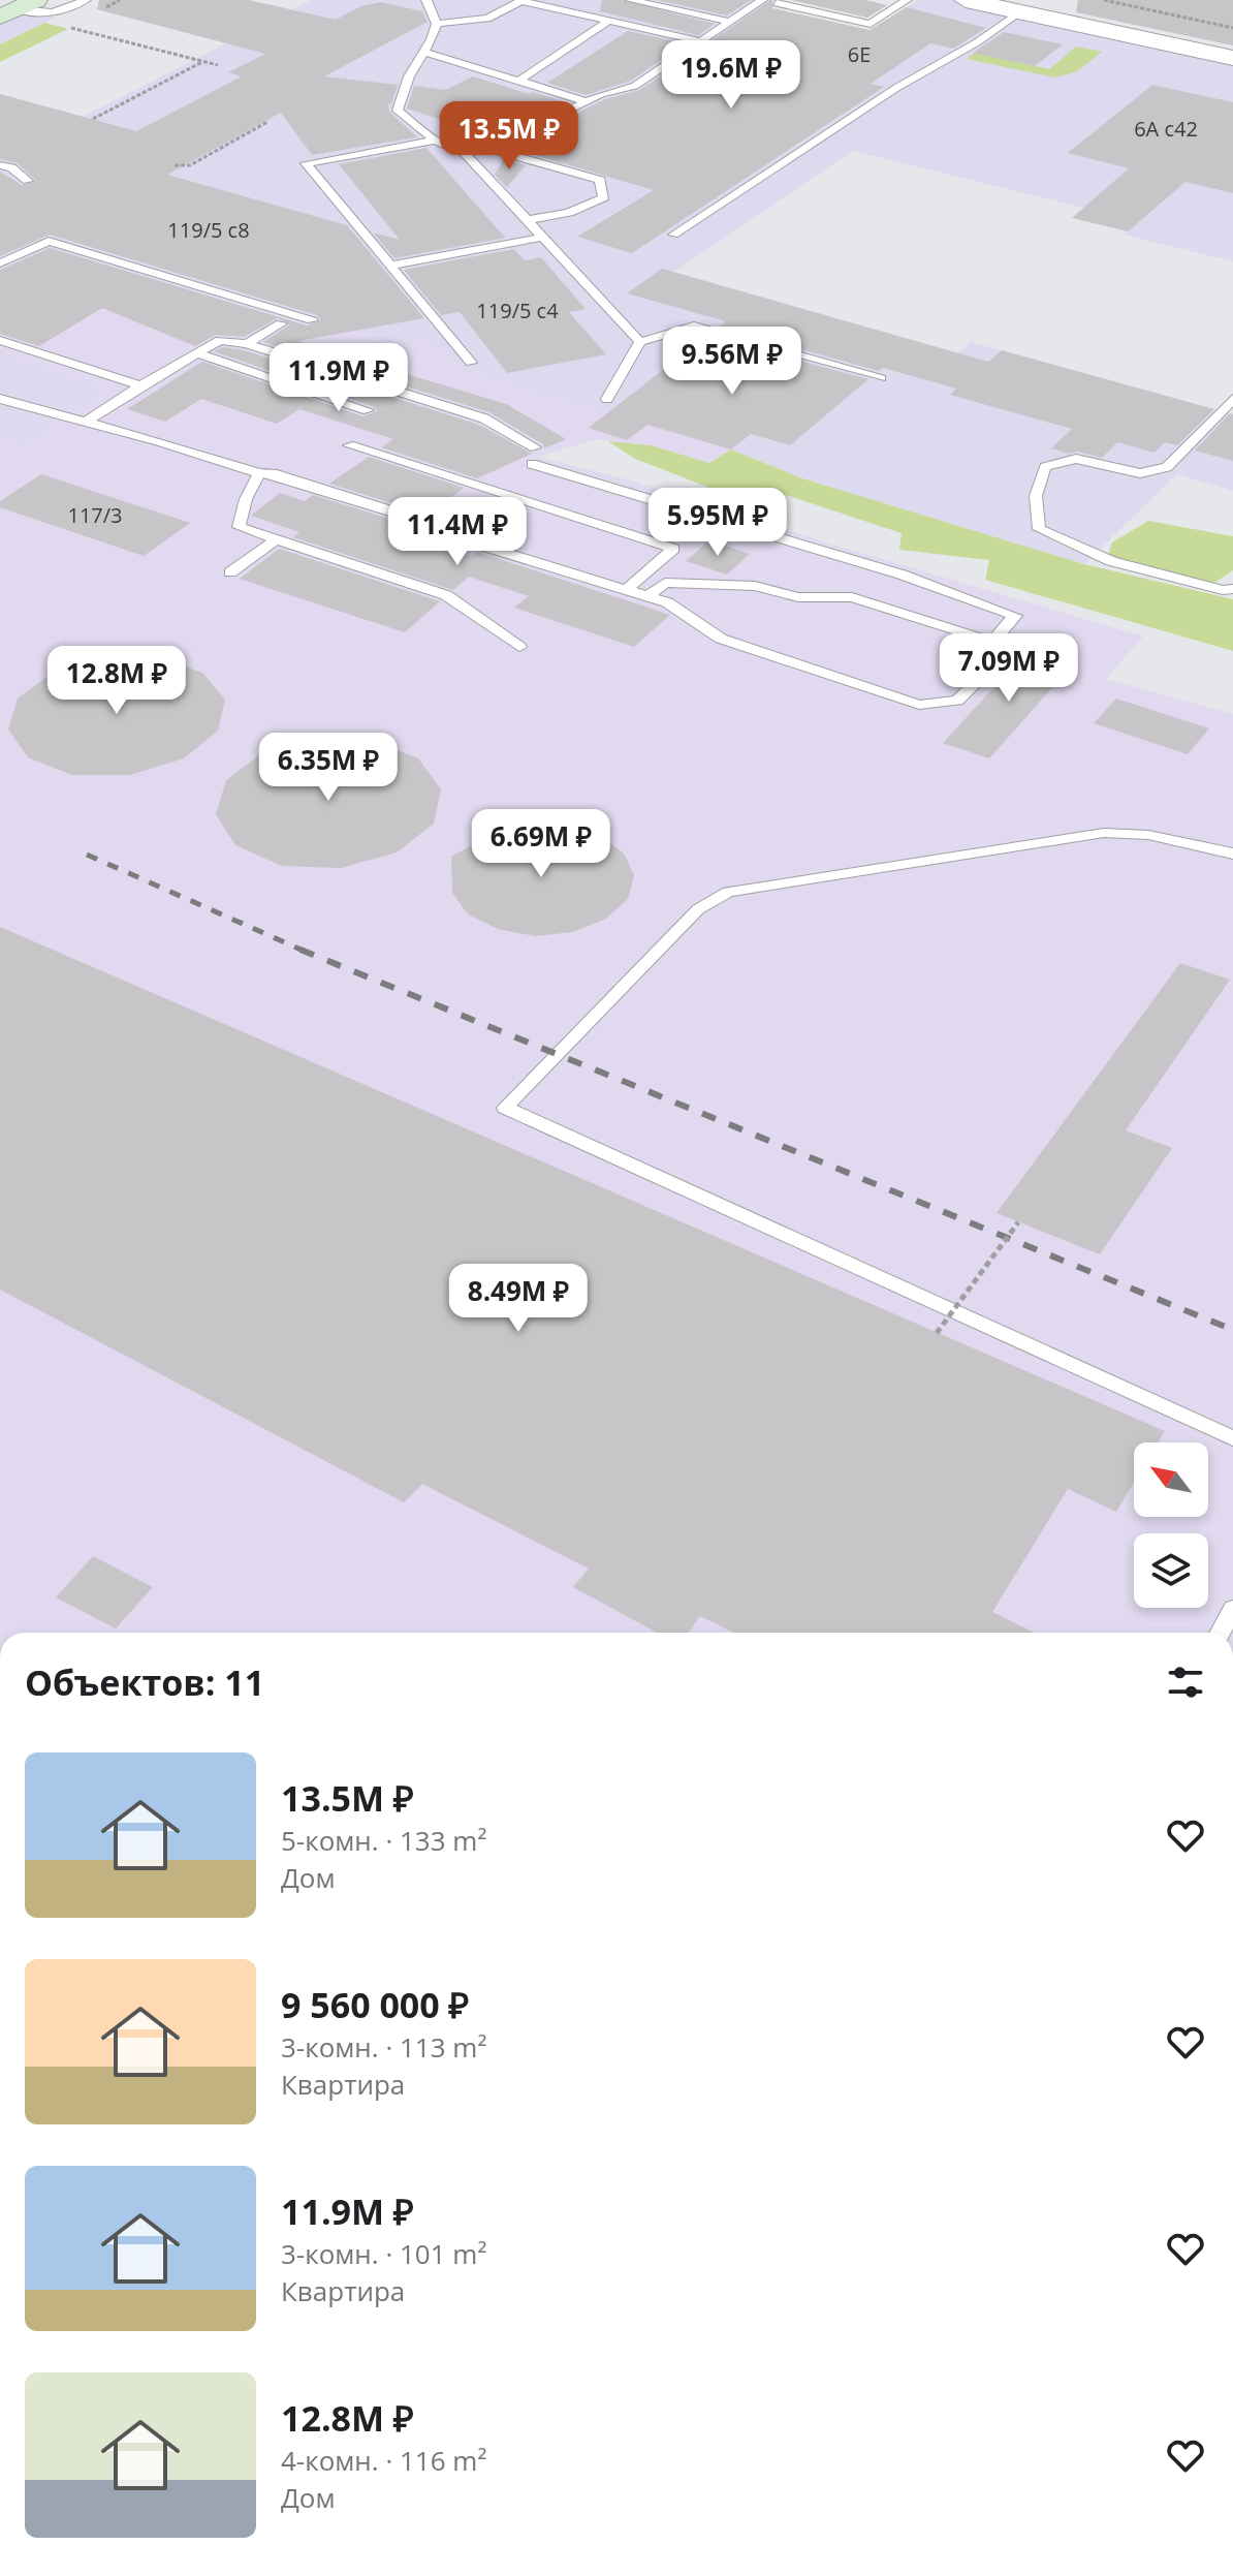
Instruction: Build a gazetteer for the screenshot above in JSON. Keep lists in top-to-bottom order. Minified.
{"house_numbers":["6Е","6А с42","119/5 с8","119/5 с4","117/3"],"north":"top left","page":{"price":["19.6M ₽","13.5M ₽","9.56M ₽","11.9M ₽","5.95M ₽","11.4M ₽","7.09M ₽","12.8M ₽","6.35M ₽","6.69M ₽","8.49M ₽"],"heading":"Объектов: 11","list":[{"name":"13.5M ₽","note":"5-комн. · 133 m² · Дом"},{"name":"9 560 000 ₽","note":"3-комн. · 113 m² · Квартира"},{"name":"11.9M ₽","note":"3-комн. · 101 m² · Квартира"},{"name":"12.8M ₽","note":"4-комн. · 116 m² · Дом"}]}}
